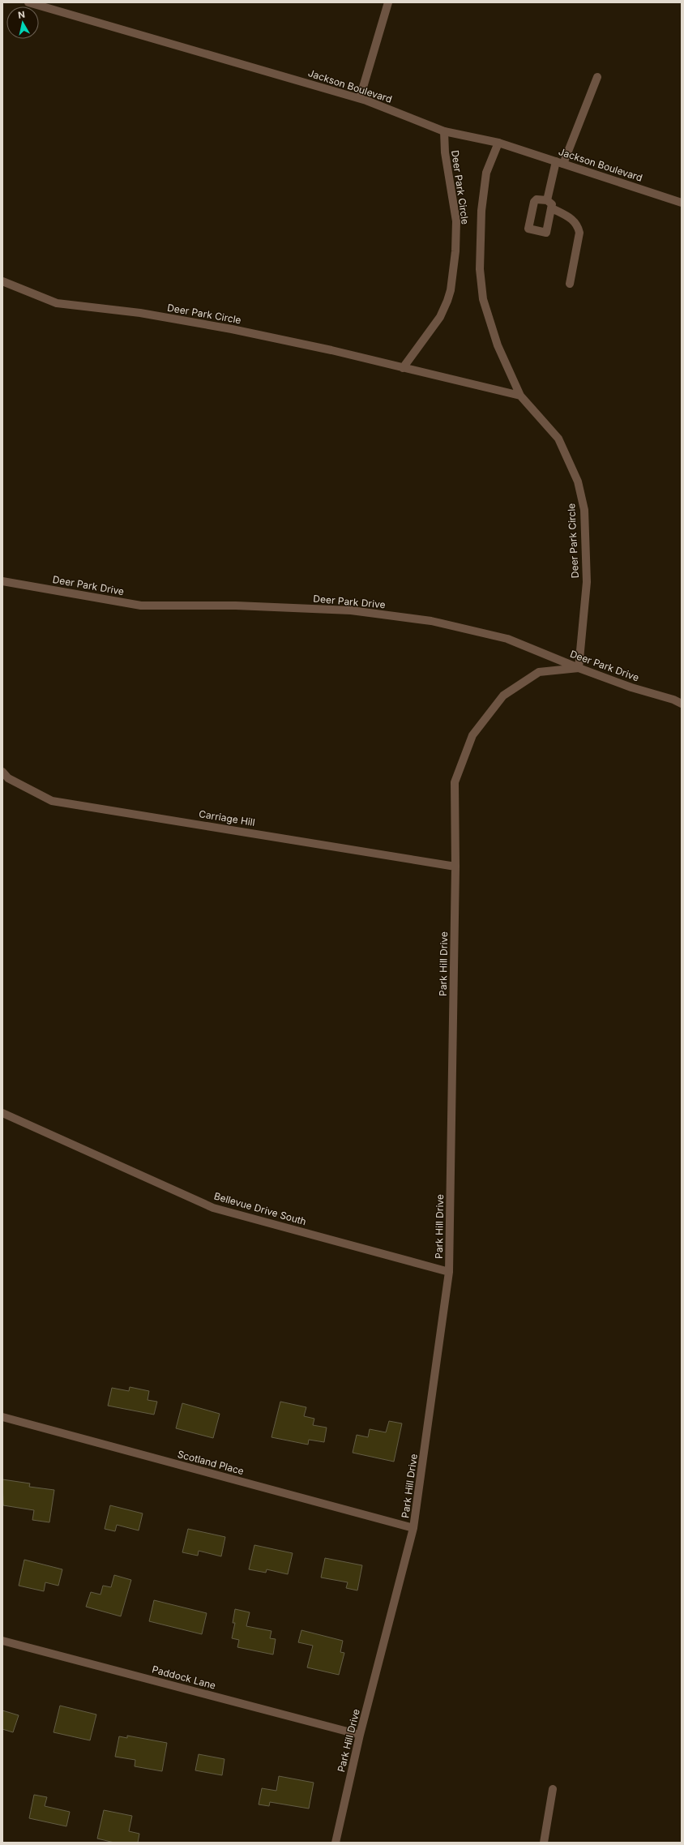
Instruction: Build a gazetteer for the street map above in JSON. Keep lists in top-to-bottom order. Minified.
{"streets":{"street":["Jackson Boulevard","Deer Park Circle","Deer Park Drive","Carriage Hill","Park Hill Drive","Bellevue Drive South","Scotland Place","Paddock Lane"]},"crossings":[["Jackson Boulevard","Deer Park Circle"],["Deer Park Circle","Deer Park Drive"],["Deer Park Circle","Park Hill Drive"],["Deer Park Drive","Park Hill Drive"],["Carriage Hill","Park Hill Drive"],["Park Hill Drive","Bellevue Drive South"],["Park Hill Drive","Scotland Place"],["Park Hill Drive","Paddock Lane"]],"north":"top"}
